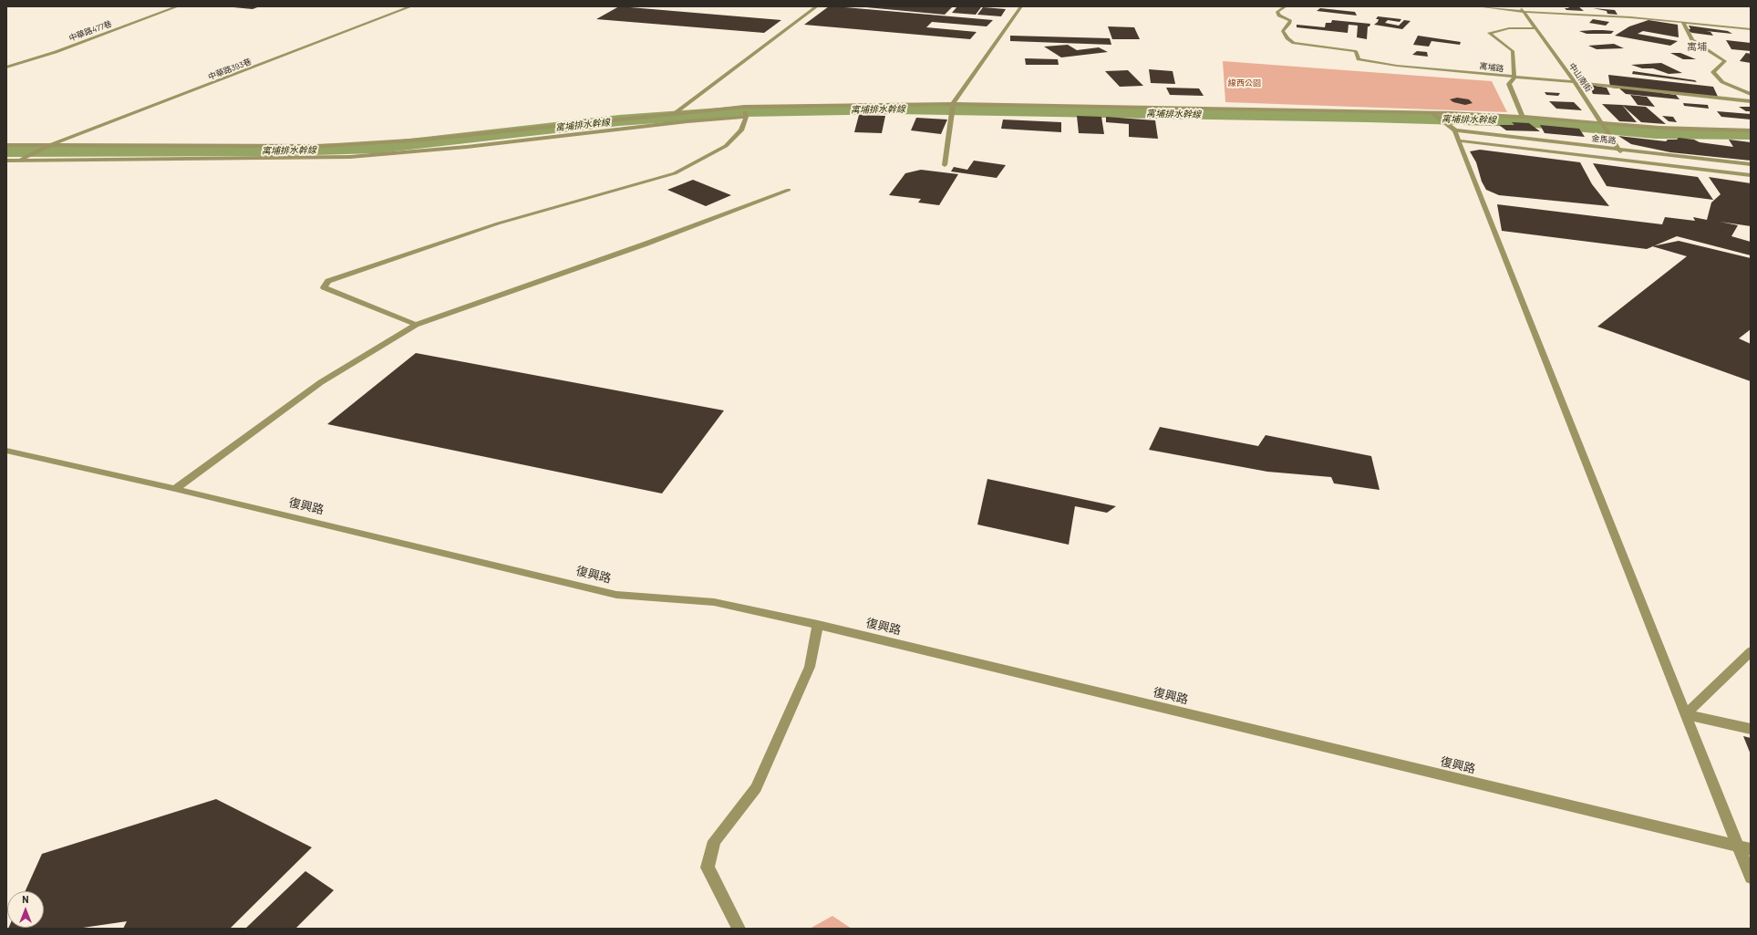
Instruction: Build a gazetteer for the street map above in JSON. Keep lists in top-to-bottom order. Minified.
{"streets":{"street":["中華路477巷","寓埔路","中華路393巷","中山南街","金馬路","復興路"]},"crossings":[["寓埔路","中山南街"],["中山南街","金馬路"]],"districts":["寓埔"],"water":["寓埔排水幹線"],"parks":["線西公園"],"north":"top"}
